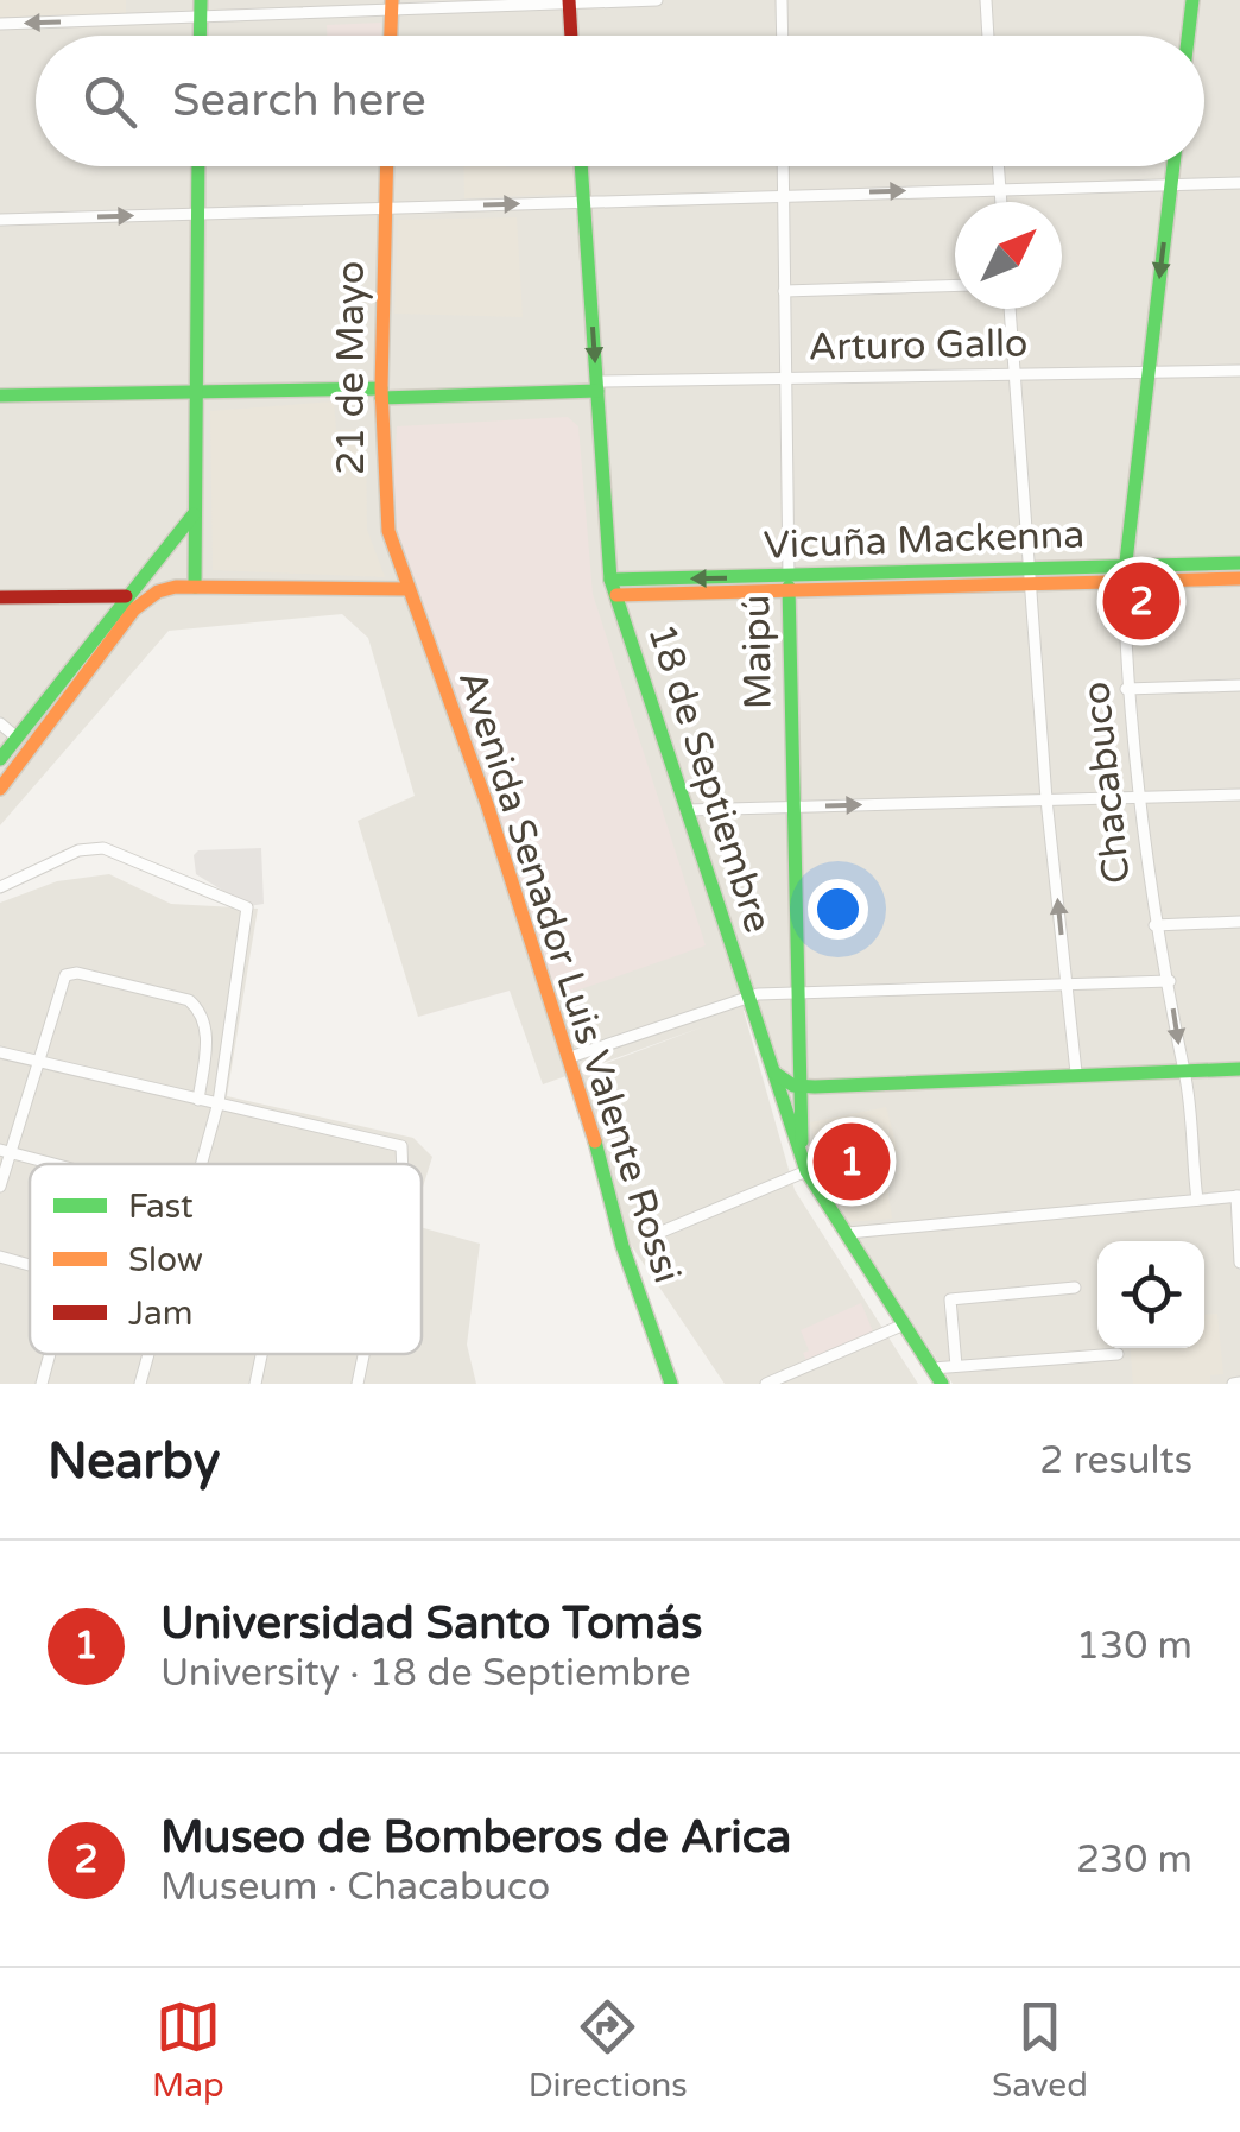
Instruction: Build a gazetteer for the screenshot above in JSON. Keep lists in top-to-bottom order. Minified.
{"streets":{"main road":["Arturo Gallo","21 de Mayo","Vicuña Mackenna","Maipú","18 de Septiembre","Chacabuco","Avenida Senador Luis Valente Rossi"]},"crossings":[["Arturo Gallo","21 de Mayo"],["Arturo Gallo","Maipú"],["Arturo Gallo","18 de Septiembre"],["Arturo Gallo","Chacabuco"],["21 de Mayo","Avenida Senador Luis Valente Rossi"],["Vicuña Mackenna","Maipú"],["Vicuña Mackenna","18 de Septiembre"],["Vicuña Mackenna","Chacabuco"],["Maipú","18 de Septiembre"]],"legend":["Fast","Slow","Jam"],"north":"top right","page":{"search":"Search here","pins":["2","1"],"heading":["Nearby","2 results"],"list":[{"mark":"1","name":"Universidad Santo Tomás","note":"University · 18 de Septiembre","value":"130 m"},{"mark":"2","name":"Museo de Bomberos de Arica","note":"Museum · Chacabuco","value":"230 m"}],"nav":["Map","Directions","Saved"]}}
